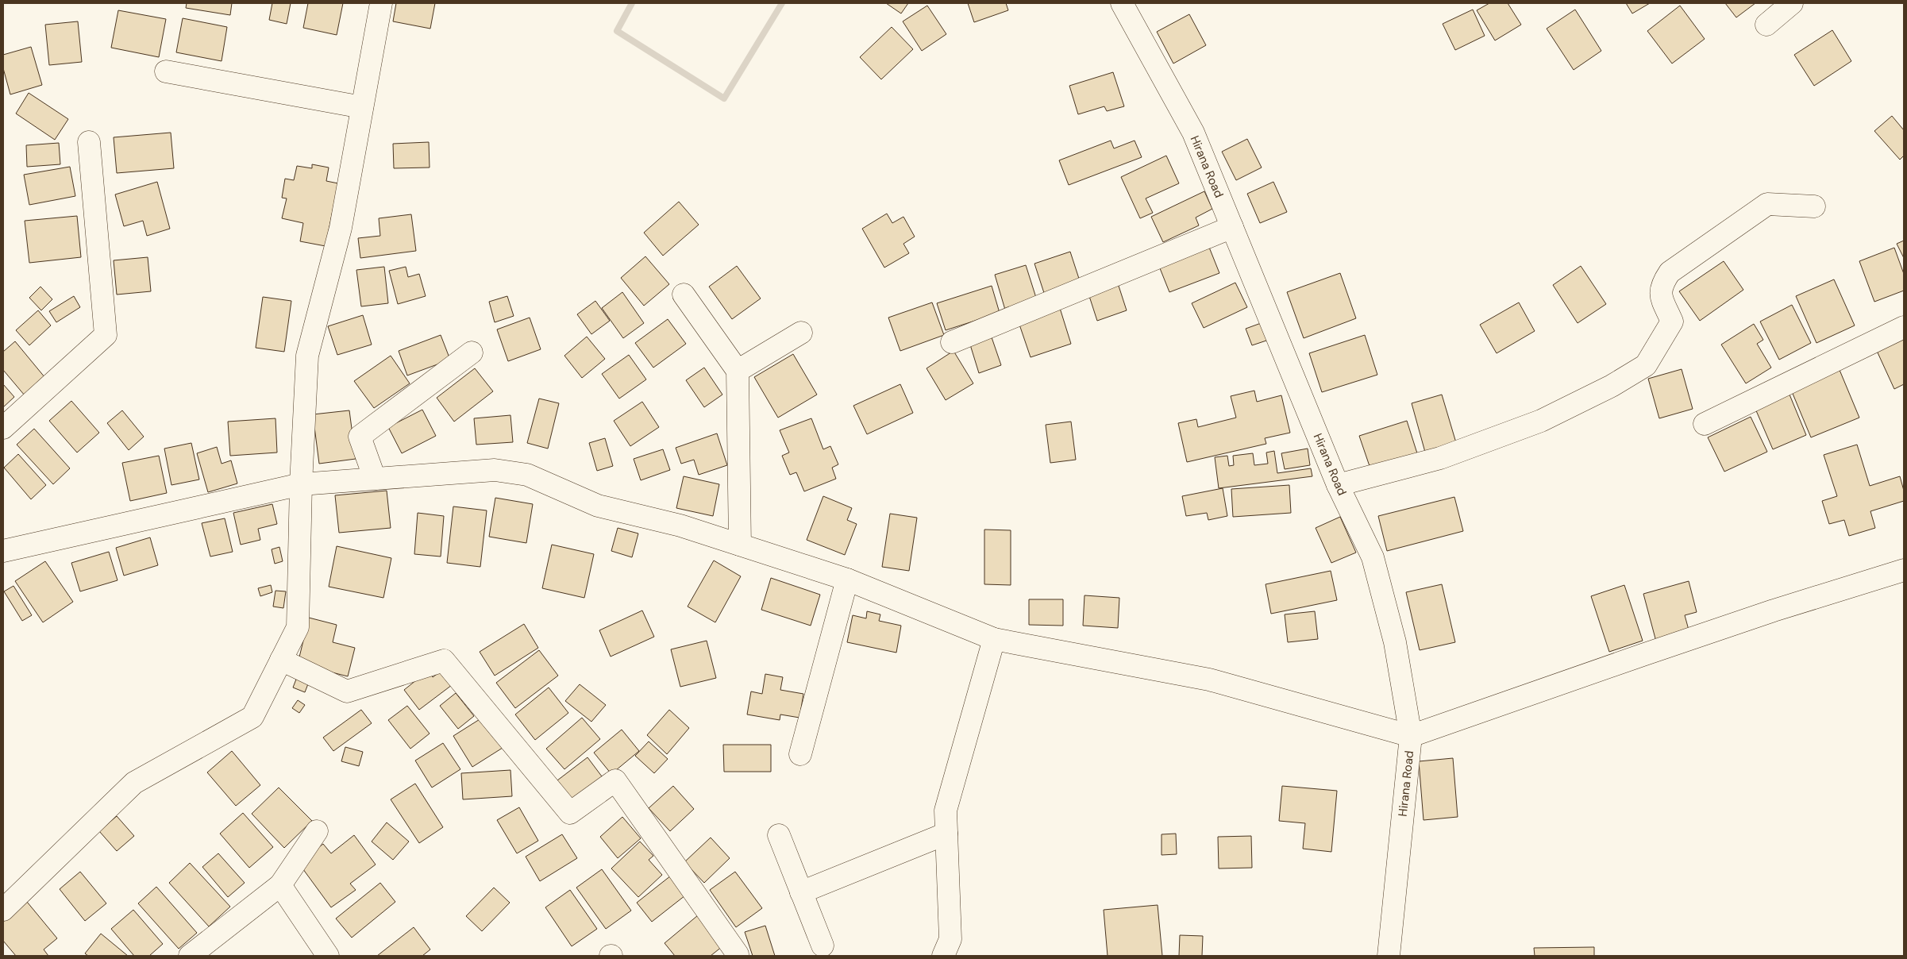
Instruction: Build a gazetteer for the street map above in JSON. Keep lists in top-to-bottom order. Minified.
{"streets":{"street":["Hirana Road"]}}
